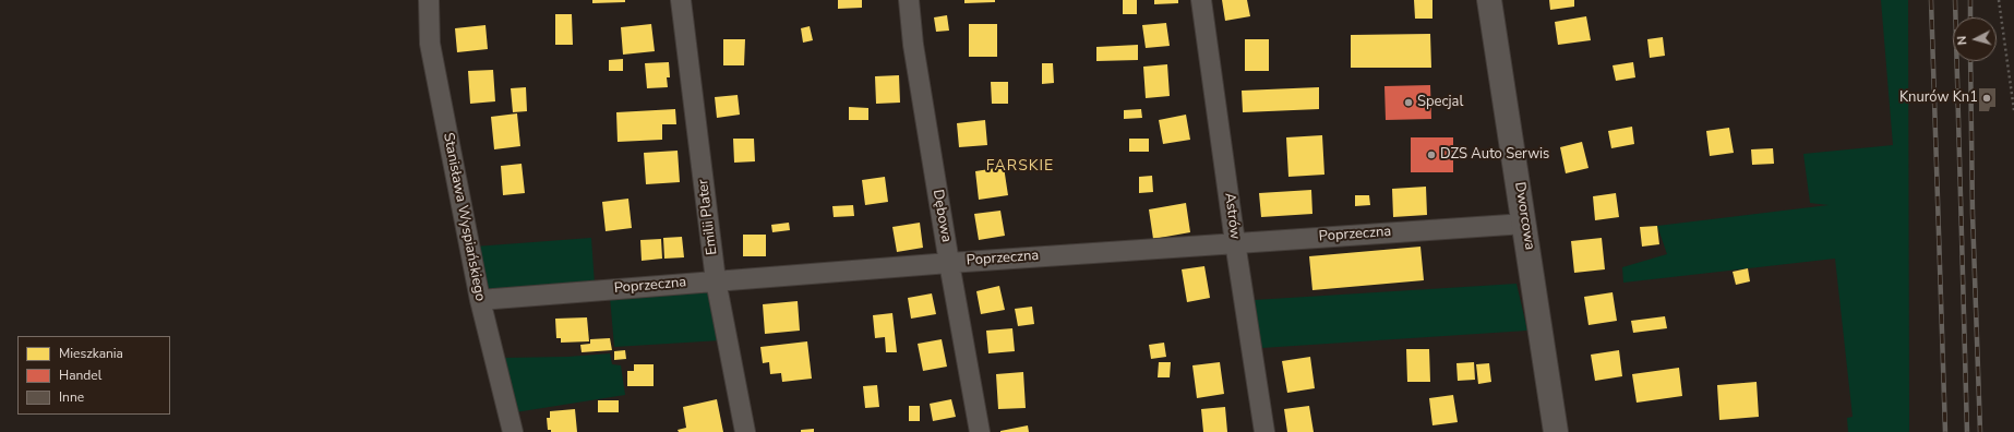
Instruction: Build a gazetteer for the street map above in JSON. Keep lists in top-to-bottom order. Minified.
{"streets":{"main road":["Dworcowa"],"street":["Dębowa","Astrów","Stanisława Wyspiańskiego","Emilii Plater","Poprzeczna"]},"crossings":[["Dębowa","Poprzeczna"],["Astrów","Poprzeczna"],["Dworcowa","Poprzeczna"],["Stanisława Wyspiańskiego","Poprzeczna"],["Emilii Plater","Poprzeczna"]],"districts":["FARSKIE"],"places":["Knurów Kn1","Specjal","DZS Auto Serwis"],"legend":["Mieszkania","Handel","Inne"],"north":"left"}
